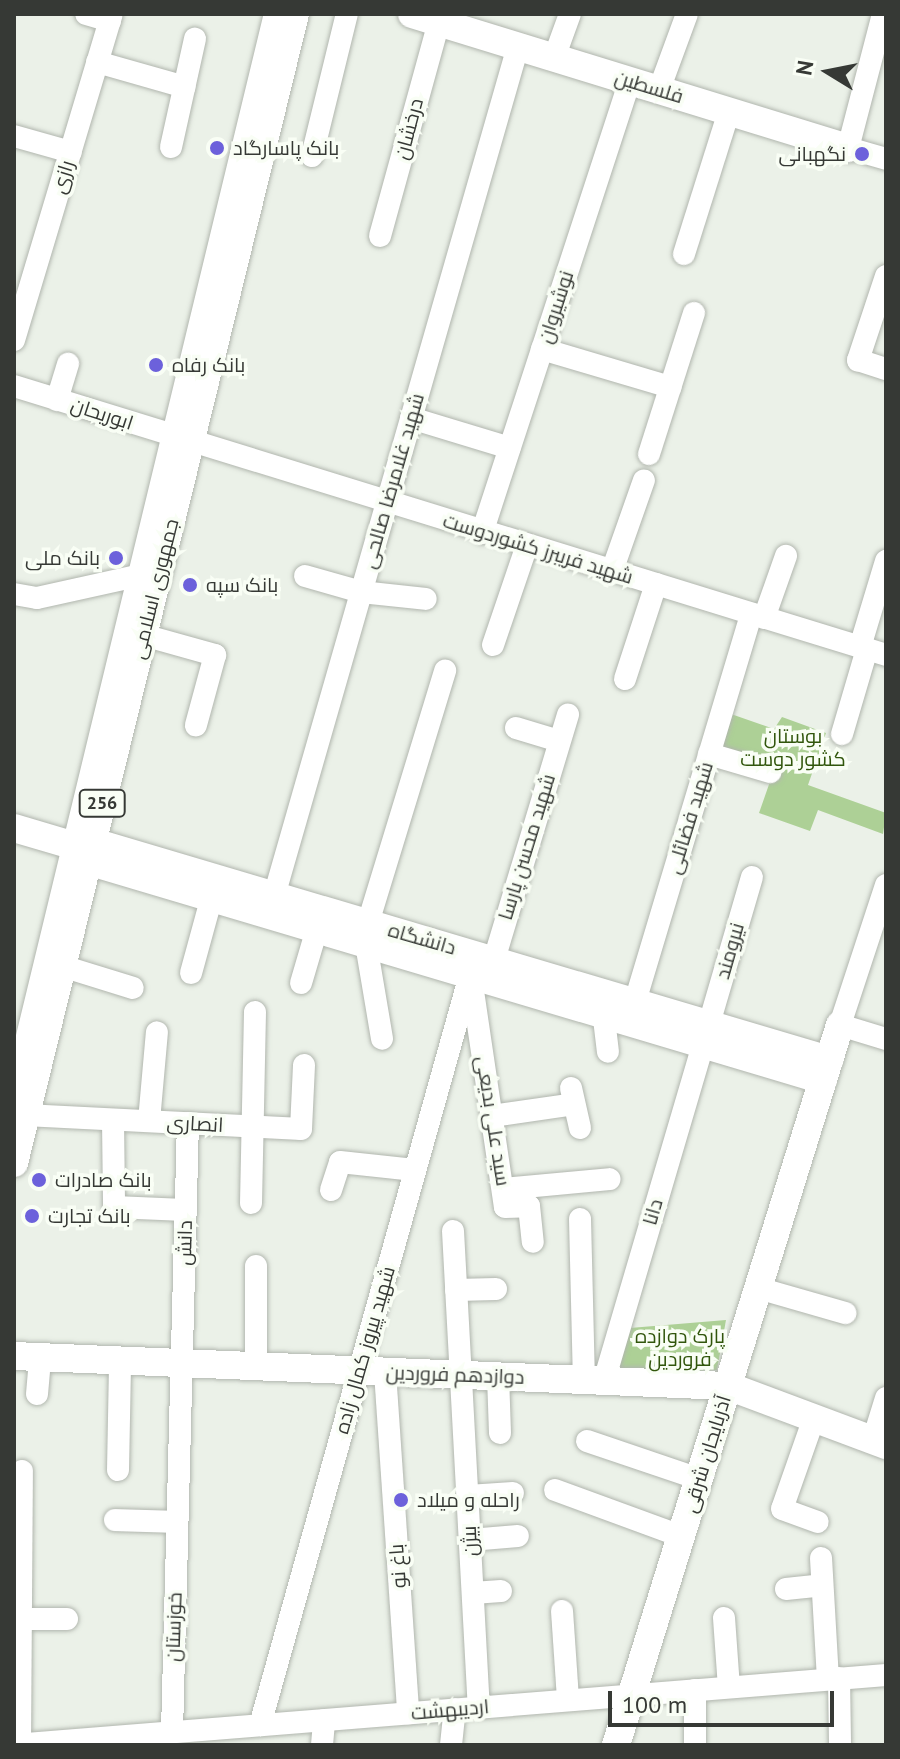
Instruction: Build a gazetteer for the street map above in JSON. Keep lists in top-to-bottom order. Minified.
{"streets":{"main road":["فلسطین","جمهوری اسلامی","256","دانشگاه","دوازدهم فروردین","آذربایجان شرقی"],"street":["درخشان","رازی","نوشیروان","ابوریحان","شهید غلامرضا صالحی","شهید فریبرز کشوردوست","شهید فضائلی","شهید محسن پارسا","نیرومند","سید علی بدیعی","انصاری","دانا","دانش","شهید پیروز کمال زاده","بیژن","باغ نو","خوزستان","اردیبهشت"]},"crossings":[["فلسطین","درخشان"],["فلسطین","نوشیروان"],["فلسطین","شهید غلامرضا صالحی"],["نوشیروان","شهید فریبرز کشوردوست"],["ابوریحان","شهید فریبرز کشوردوست"],["ابوریحان","جمهوری اسلامی"],["شهید غلامرضا صالحی","شهید فریبرز کشوردوست"],["شهید غلامرضا صالحی","دانشگاه"],["شهید فریبرز کشوردوست","جمهوری اسلامی"],["شهید فریبرز کشوردوست","شهید فضائلی"],["جمهوری اسلامی","دانشگاه"],["جمهوری اسلامی","انصاری"],["شهید فضائلی","دانشگاه"],["شهید محسن پارسا","دانشگاه"],["شهید محسن پارسا","سید علی بدیعی"],["شهید محسن پارسا","شهید پیروز کمال زاده"],["دانشگاه","نیرومند"],["دانشگاه","سید علی بدیعی"],["دانشگاه","دانا"],["دانشگاه","شهید پیروز کمال زاده"],["دانشگاه","آذربایجان شرقی"],["نیرومند","دانا"],["سید علی بدیعی","شهید پیروز کمال زاده"],["انصاری","دانش"],["دانا","دوازدهم فروردین"],["دانش","دوازدهم فروردین"],["دانش","خوزستان"],["شهید پیروز کمال زاده","دوازدهم فروردین"],["شهید پیروز کمال زاده","باغ نو"],["شهید پیروز کمال زاده","اردیبهشت"],["دوازدهم فروردین","آذربایجان شرقی"],["دوازدهم فروردین","بیژن"],["دوازدهم فروردین","باغ نو"],["دوازدهم فروردین","خوزستان"],["آذربایجان شرقی","اردیبهشت"],["بیژن","اردیبهشت"],["باغ نو","اردیبهشت"],["خوزستان","اردیبهشت"]],"parks":["بوستان کشور دوست","پارک دوازده فروردین"],"places":["بانک پاسارگاد","نگهبانی","بانک رفاه","بانک ملی","بانک سپه","بانک صادرات","بانک تجارت","راحله و میلاد"],"scale_bar":"100 m","north":"left"}
